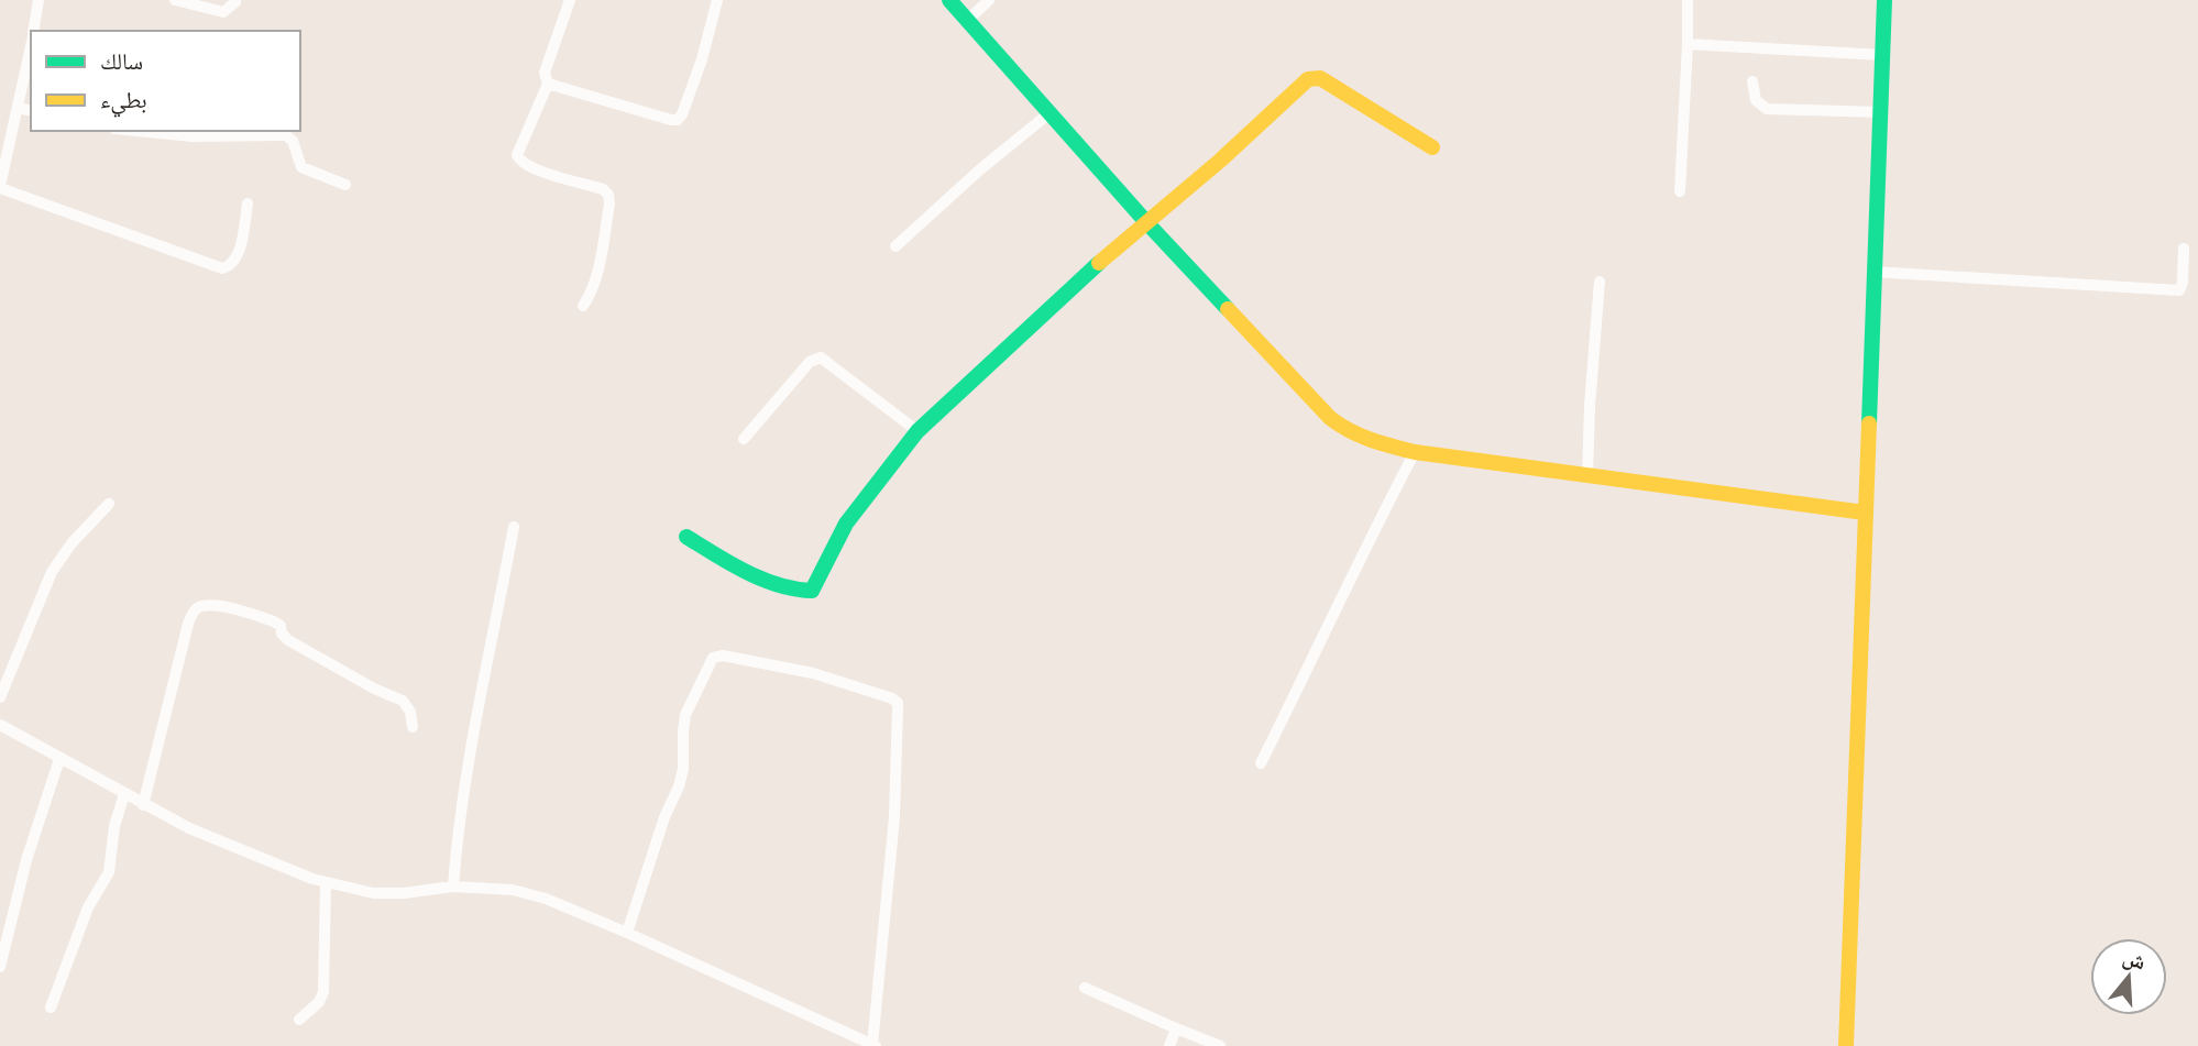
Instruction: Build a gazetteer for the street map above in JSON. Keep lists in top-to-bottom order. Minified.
{"legend":["سالك","بطيء"],"north":"top"}
